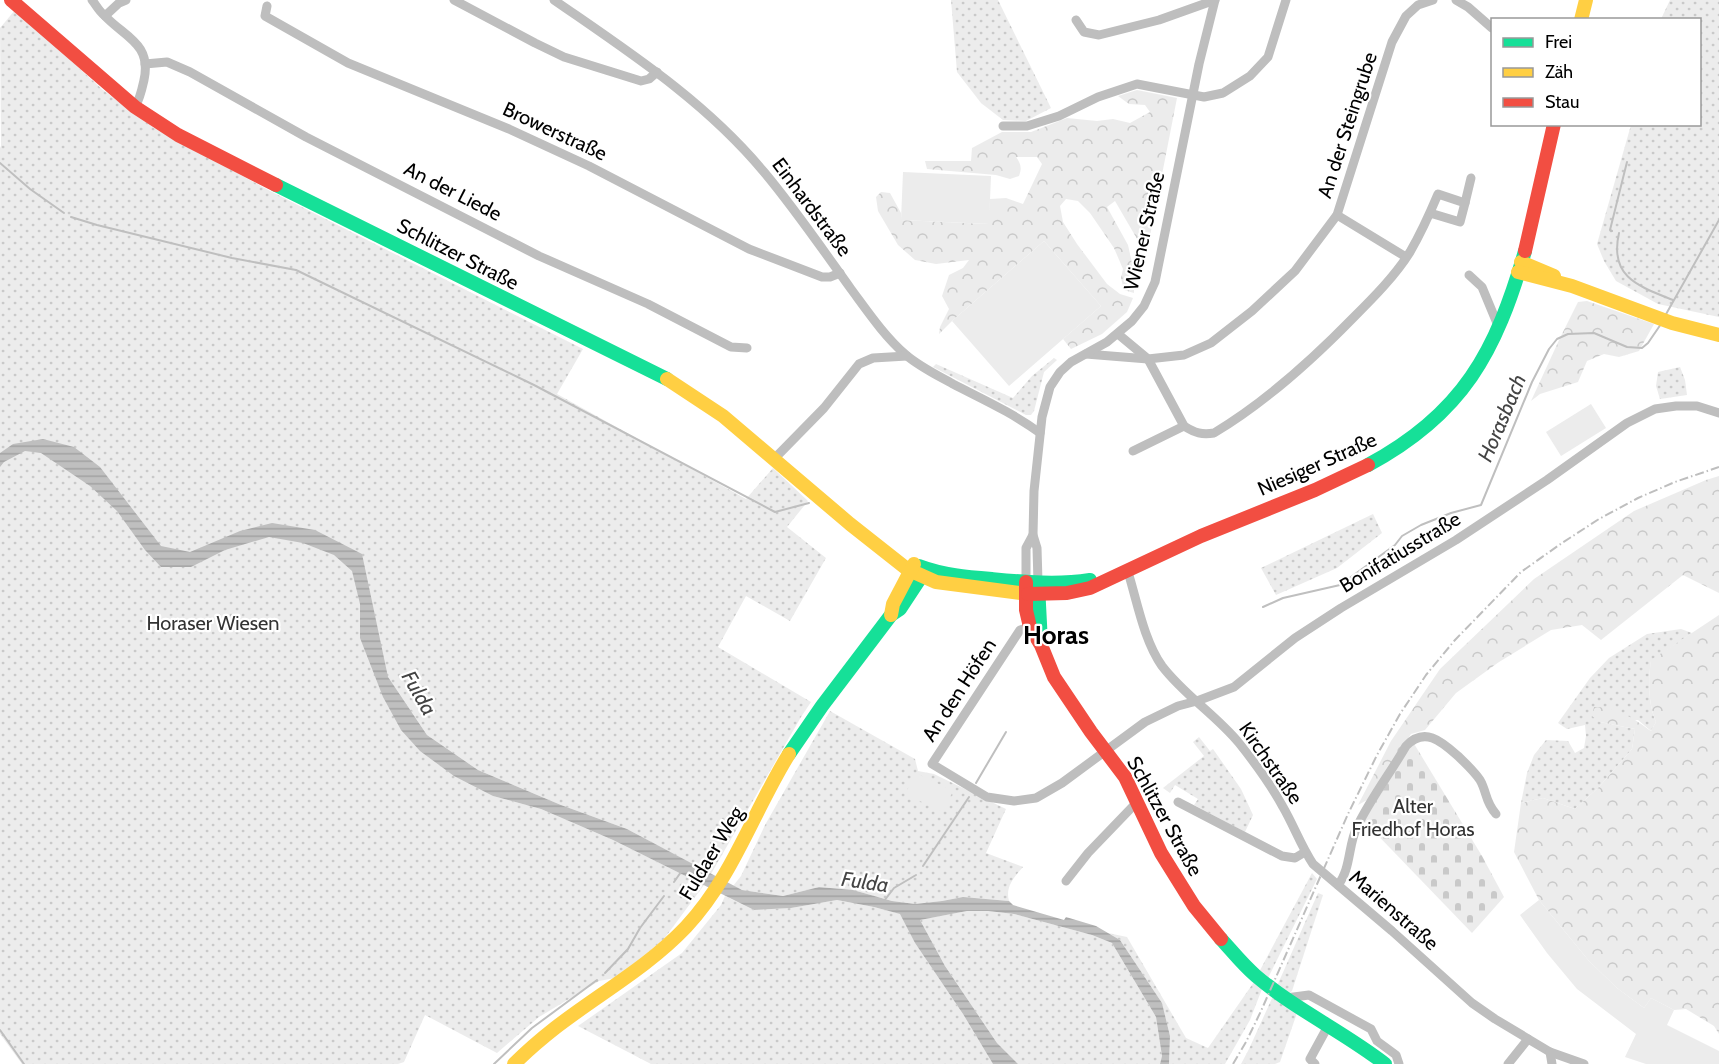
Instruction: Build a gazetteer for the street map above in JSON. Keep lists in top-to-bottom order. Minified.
{"streets":{"main road":["Schlitzer Straße","Niesiger Straße","Fuldaer Weg"],"street":["An der Steingrube","Browerstraße","An der Liede","Einhardstraße","Wiener Straße","Bonifatiusstraße","An den Höfen","Kirchstraße","Marienstraße"]},"crossings":[["An der Steingrube","Wiener Straße"],["Browerstraße","Einhardstraße"],["Einhardstraße","Wiener Straße"],["Wiener Straße","Schlitzer Straße"],["Wiener Straße","Niesiger Straße"],["Schlitzer Straße","Niesiger Straße"],["Schlitzer Straße","Bonifatiusstraße"],["Schlitzer Straße","An den Höfen"],["Schlitzer Straße","Fuldaer Weg"],["Niesiger Straße","Kirchstraße"],["Bonifatiusstraße","An den Höfen"],["Bonifatiusstraße","Kirchstraße"],["Kirchstraße","Marienstraße"]],"districts":["Horas"],"water":["Horasbach","Fulda"],"parks":["Horaser Wiesen","Alter Friedhof Horas"],"legend":["Frei","Zäh","Stau"]}
